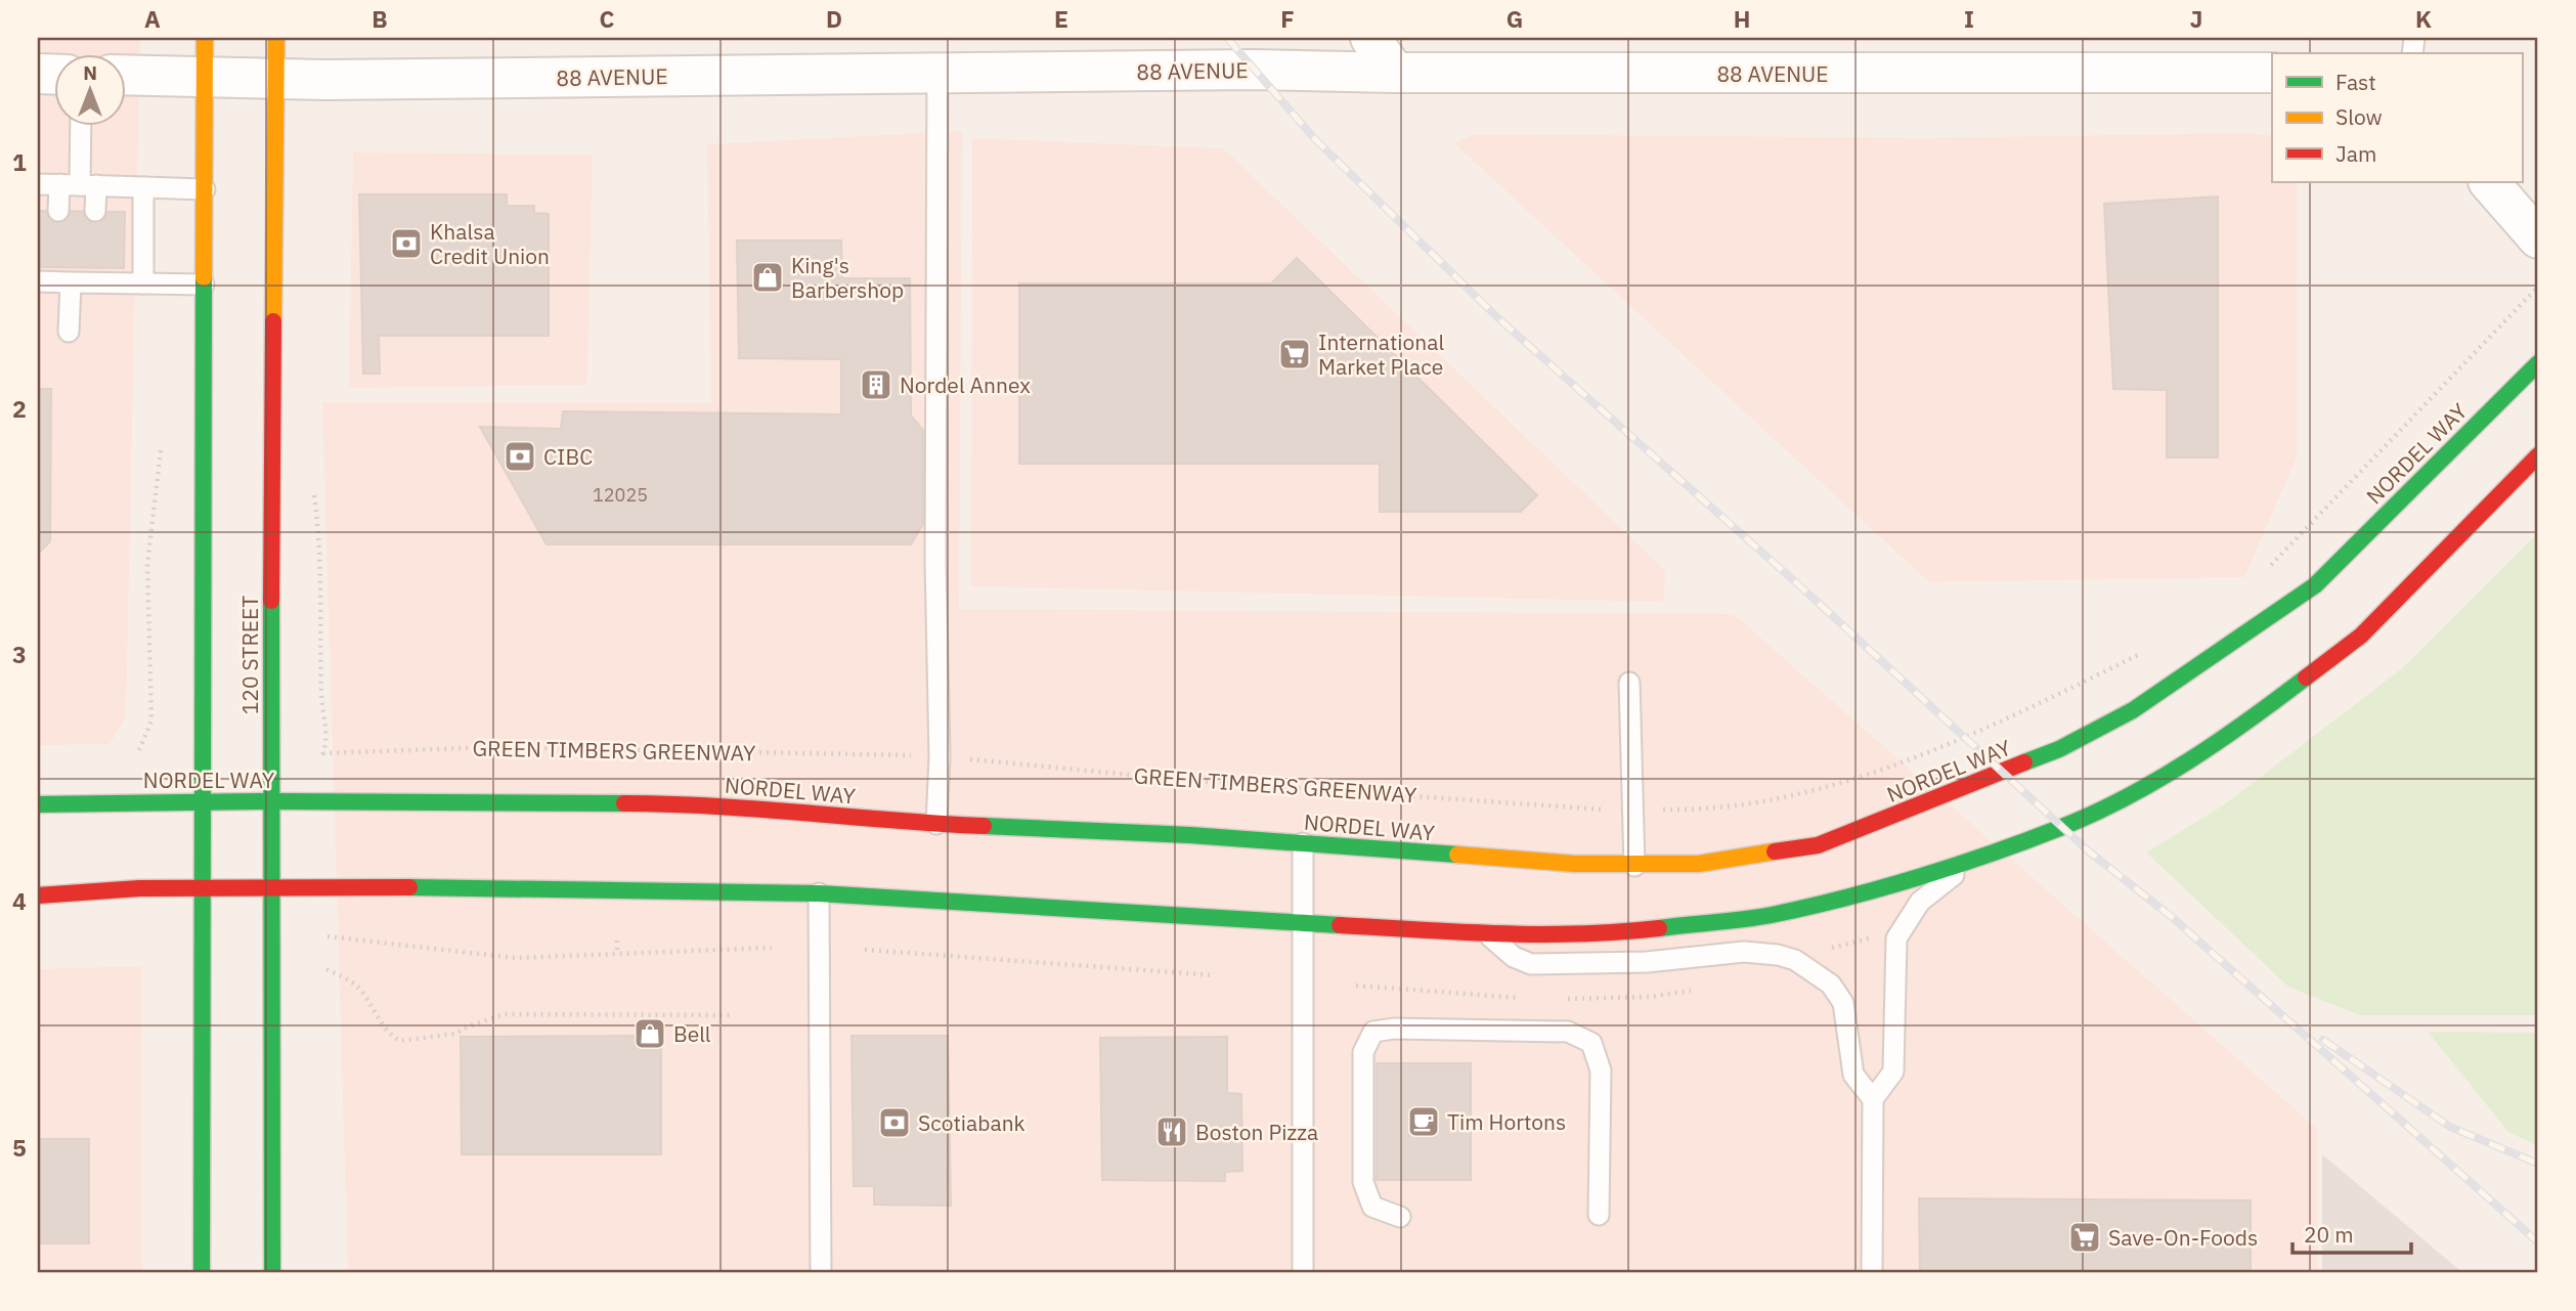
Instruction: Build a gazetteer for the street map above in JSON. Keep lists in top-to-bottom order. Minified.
{"streets":{"main road":["NORDEL WAY","120 STREET"],"street":["88 AVENUE"],"path":["GREEN TIMBERS GREENWAY"]},"crossings":[["88 AVENUE","120 STREET"],["NORDEL WAY","120 STREET"]],"places":{"bank":["Khalsa Credit Union","CIBC","Scotiabank"],"shop":["King's Barbershop","Bell"],"supermarket":["International Market Place","Save-On-Foods"],"building":["Nordel Annex"],"cafe":["Tim Hortons"],"restaurant":["Boston Pizza"]},"house_numbers":["12025"],"legend":["Fast","Slow","Jam"],"scale_bar":"20 m","north":"top","grid":{"columns":["A","B","C","D","E","F","G","H","I","J","K"],"rows":["1","2","3","4","5"]}}
